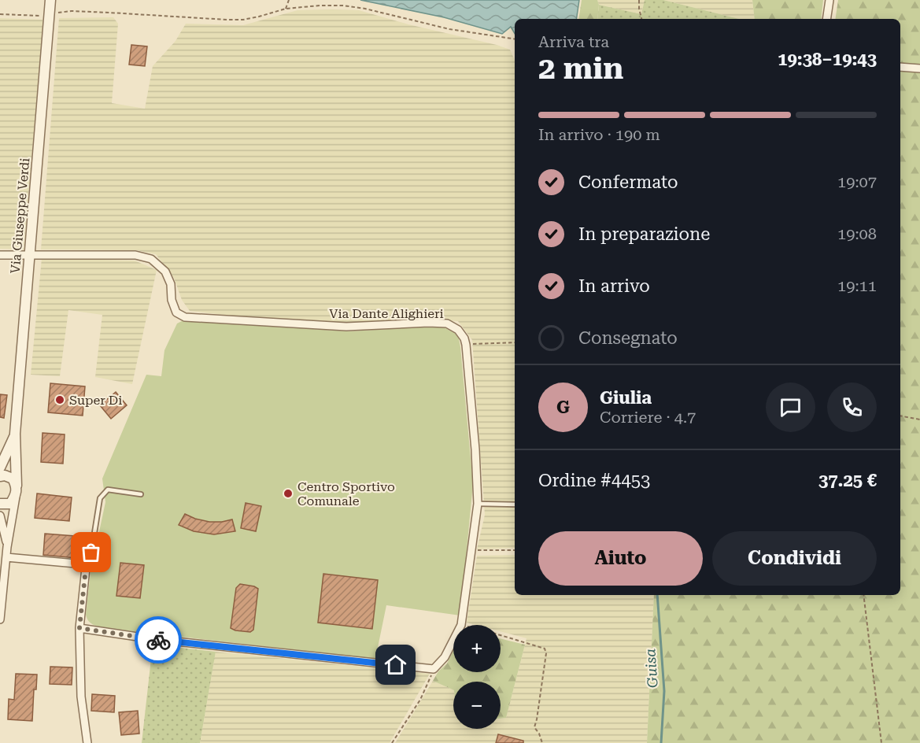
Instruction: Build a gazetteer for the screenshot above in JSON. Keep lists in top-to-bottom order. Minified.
{"streets":{"street":["Via Giuseppe Verdi","Via Dante Alighieri"]},"crossings":[["Via Giuseppe Verdi","Via Dante Alighieri"]],"water":["Guisa"],"places":["Super Di","Centro Sportivo Comunale"],"page":{"heading":["2 min","Arriva tra","19:38–19:43"],"panel":["Giulia","Corriere · 4.7","Ordine #4453","37.25 €"],"bar":"In arrivo · 190 m","list":[["Confermato","19:07"],["In preparazione","19:08"],["In arrivo","19:11"],"Consegnato"],"round":"G","buttons":["Aiuto","Condividi"],"map_buttons":["+","−"]}}
